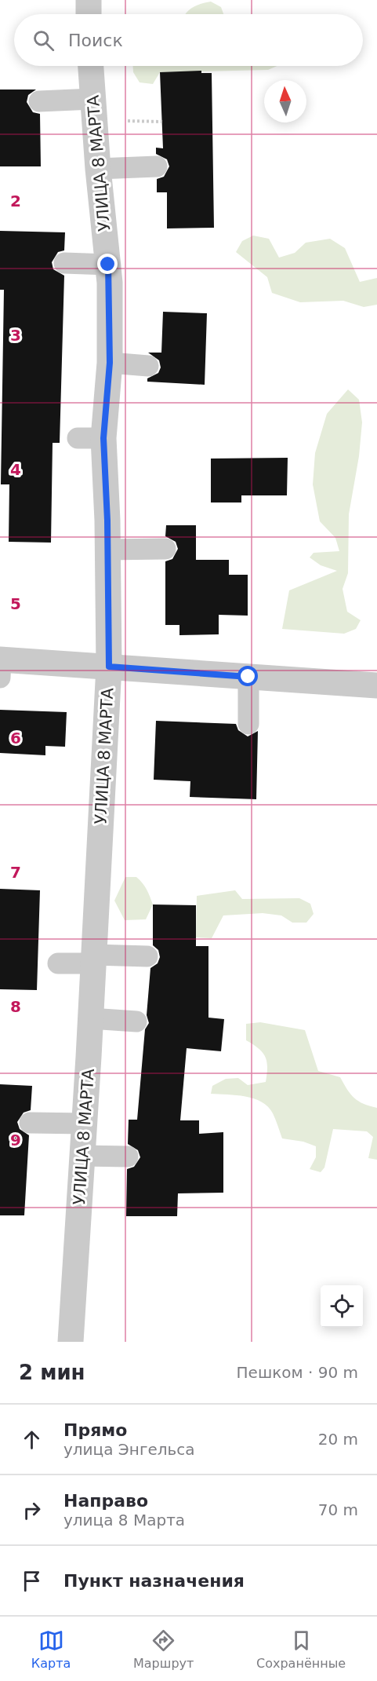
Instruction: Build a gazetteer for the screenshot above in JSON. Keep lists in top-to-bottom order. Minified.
{"streets":{"street":["УЛИЦА 8 МАРТА"]},"north":"top","page":{"search":"Поиск","heading":["2 мин","Пешком · 90 m"],"list":[["Прямо","улица Энгельса","20 m"],["Направо","улица 8 Марта","70 m"],"Пункт назначения"],"nav":["Карта","Маршрут","Сохранённые"]},"grid":{"rows":["2","3","4","5","6","7","8","9"]}}
